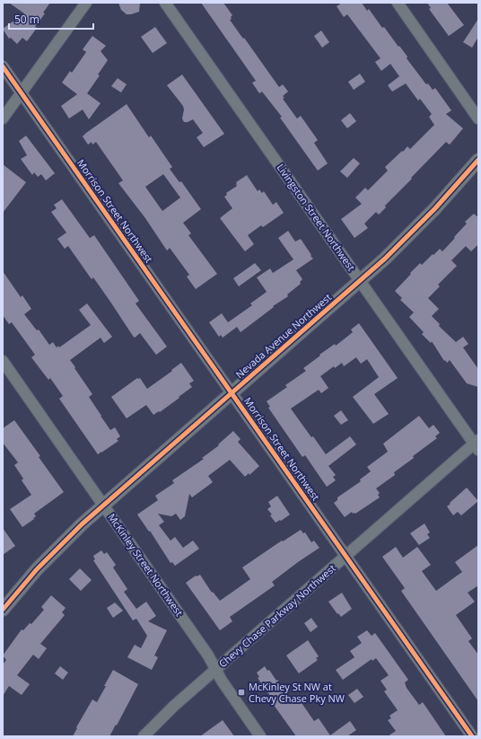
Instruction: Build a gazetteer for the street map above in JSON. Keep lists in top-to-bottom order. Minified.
{"streets":{"street":["Morrison Street Northwest","Livingston Street Northwest","Nevada Avenue Northwest","McKinley Street Northwest","Chevy Chase Parkway Northwest"]},"crossings":[["Morrison Street Northwest","Nevada Avenue Northwest"],["Morrison Street Northwest","Chevy Chase Parkway Northwest"],["Livingston Street Northwest","Nevada Avenue Northwest"],["Livingston Street Northwest","Chevy Chase Parkway Northwest"],["Nevada Avenue Northwest","McKinley Street Northwest"],["McKinley Street Northwest","Chevy Chase Parkway Northwest"]],"places":{"transit":["McKinley St NW at Chevy Chase Pky NW"]},"scale_bar":"50 m"}
